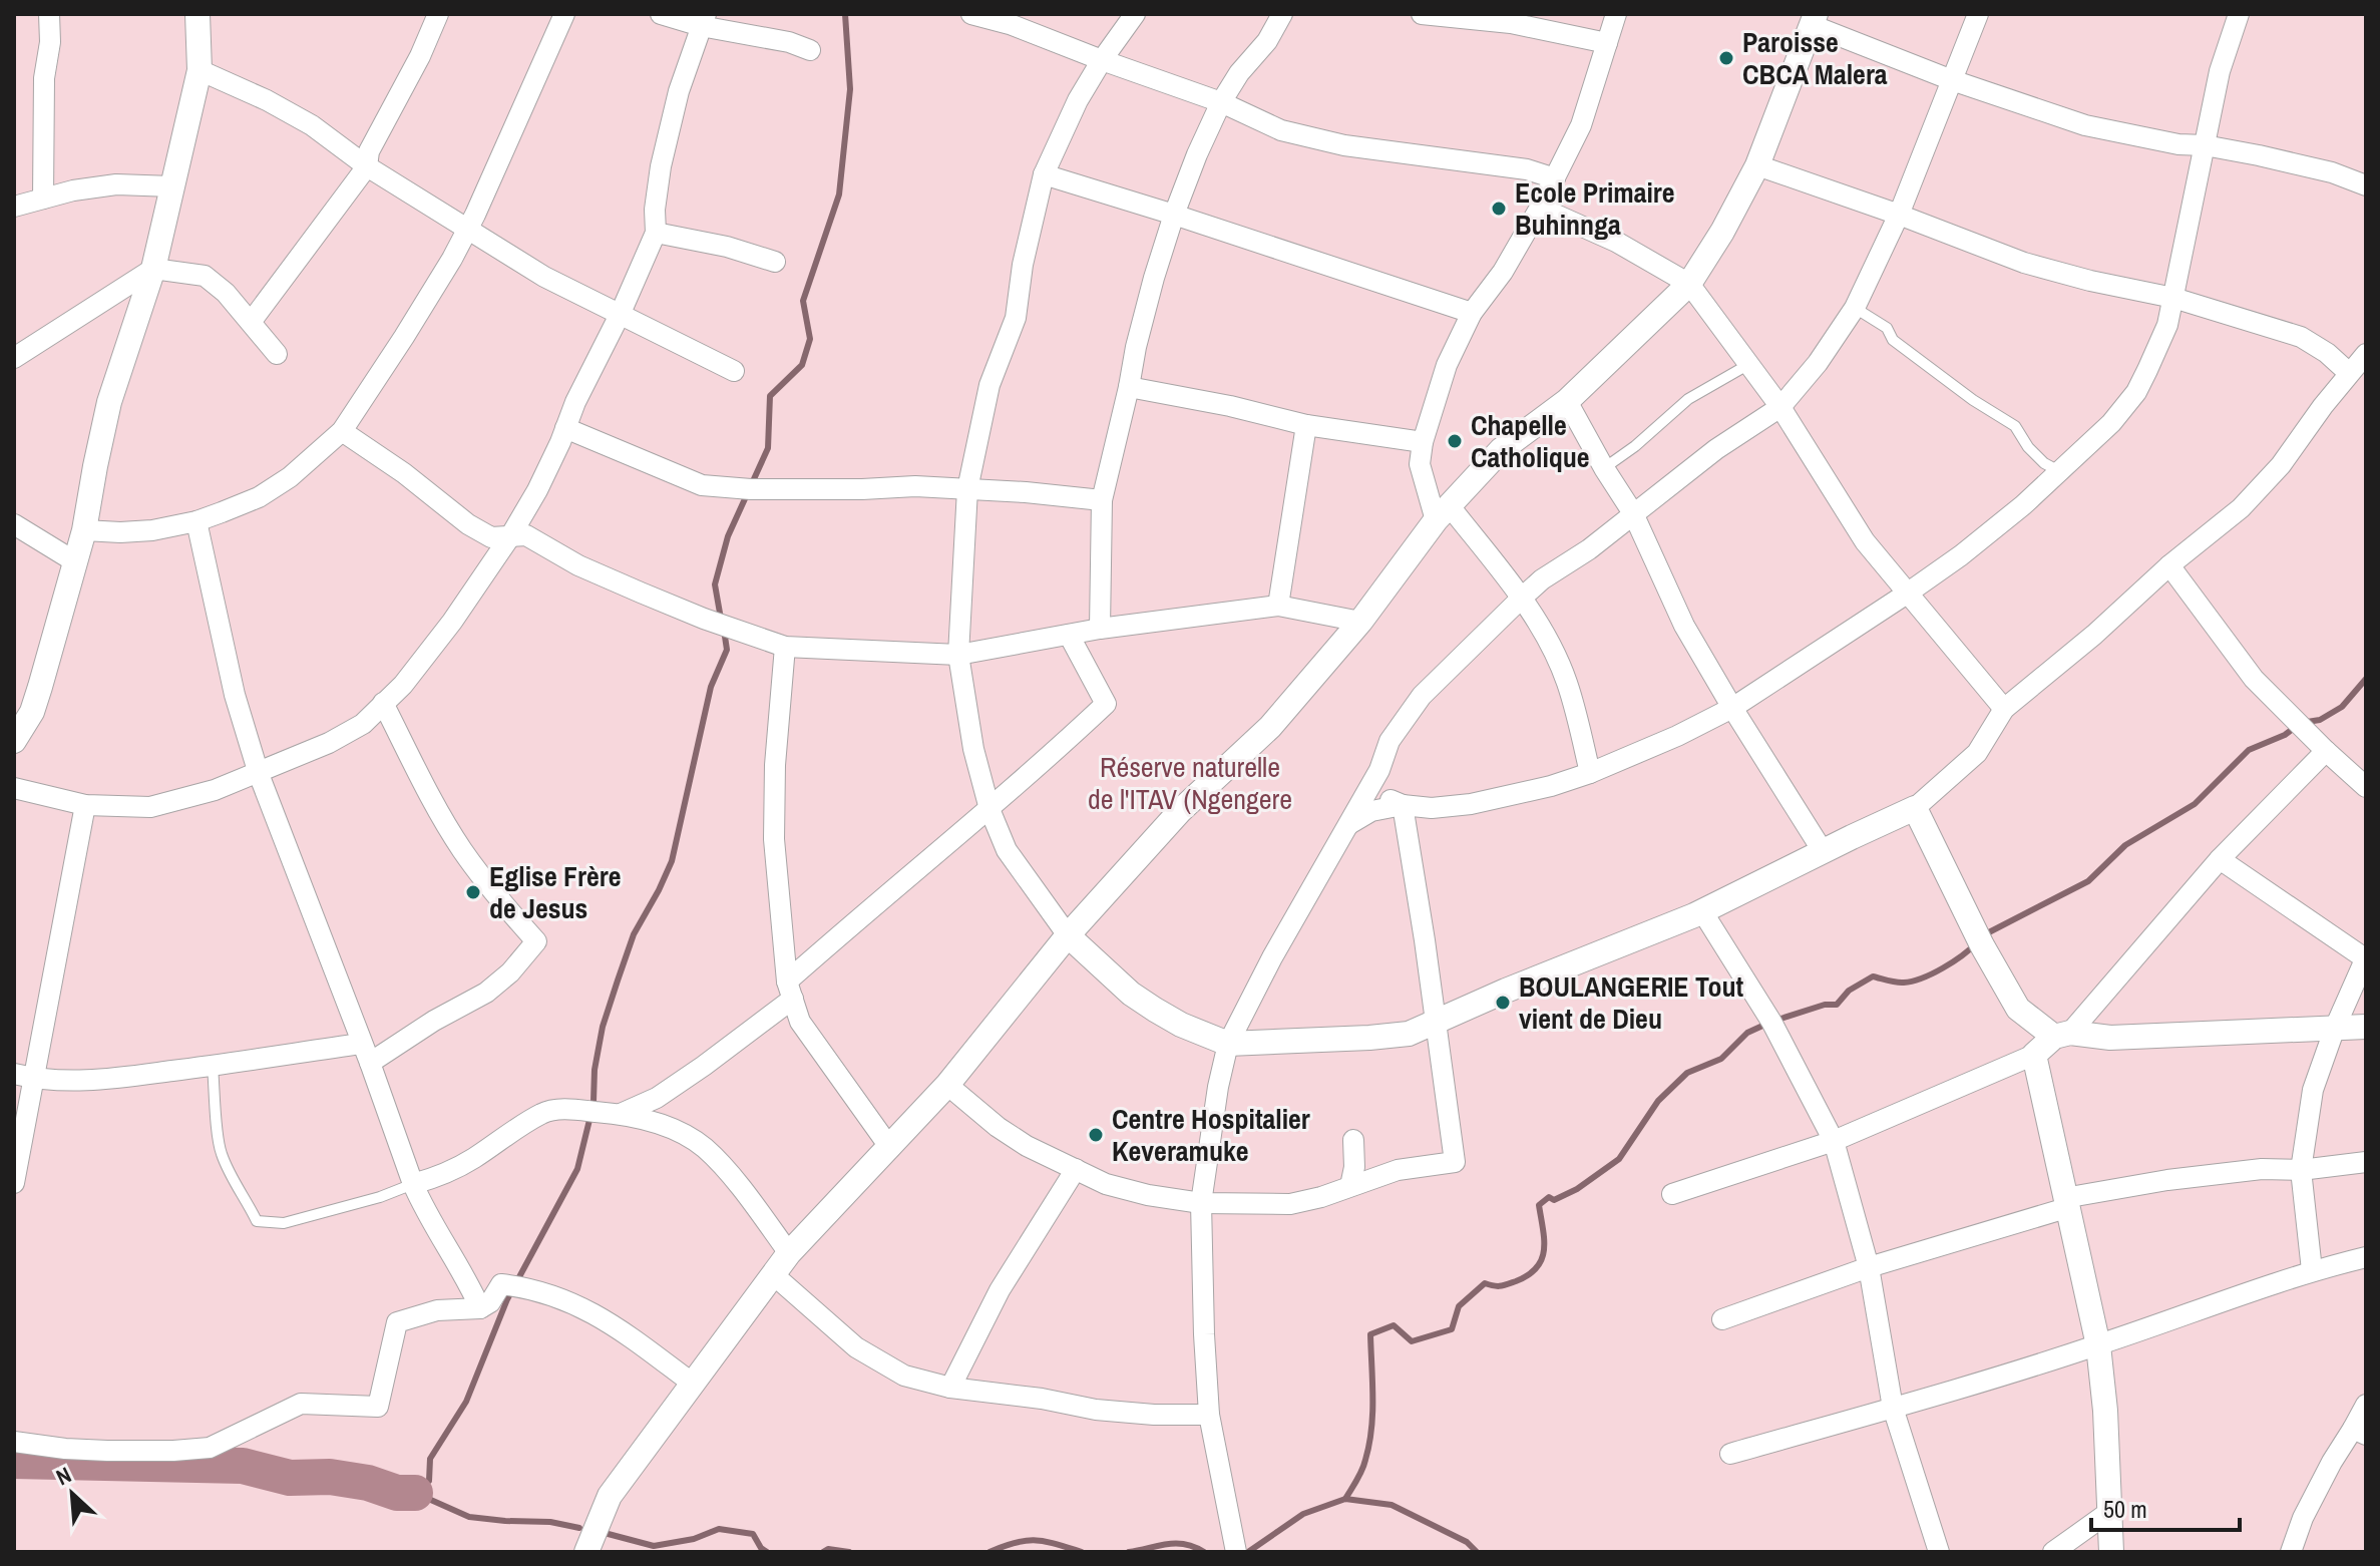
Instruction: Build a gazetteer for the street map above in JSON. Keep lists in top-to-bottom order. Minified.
{"parks":["Réserve naturelle de l'ITAV (Ngengere"],"places":["Paroisse CBCA Malera","Ecole Primaire Buhinnga","Chapelle Catholique","Eglise Frère de Jesus","BOULANGERIE Tout vient de Dieu","Centre Hospitalier Keveramuke"],"scale_bar":"50 m","north":"top left"}
